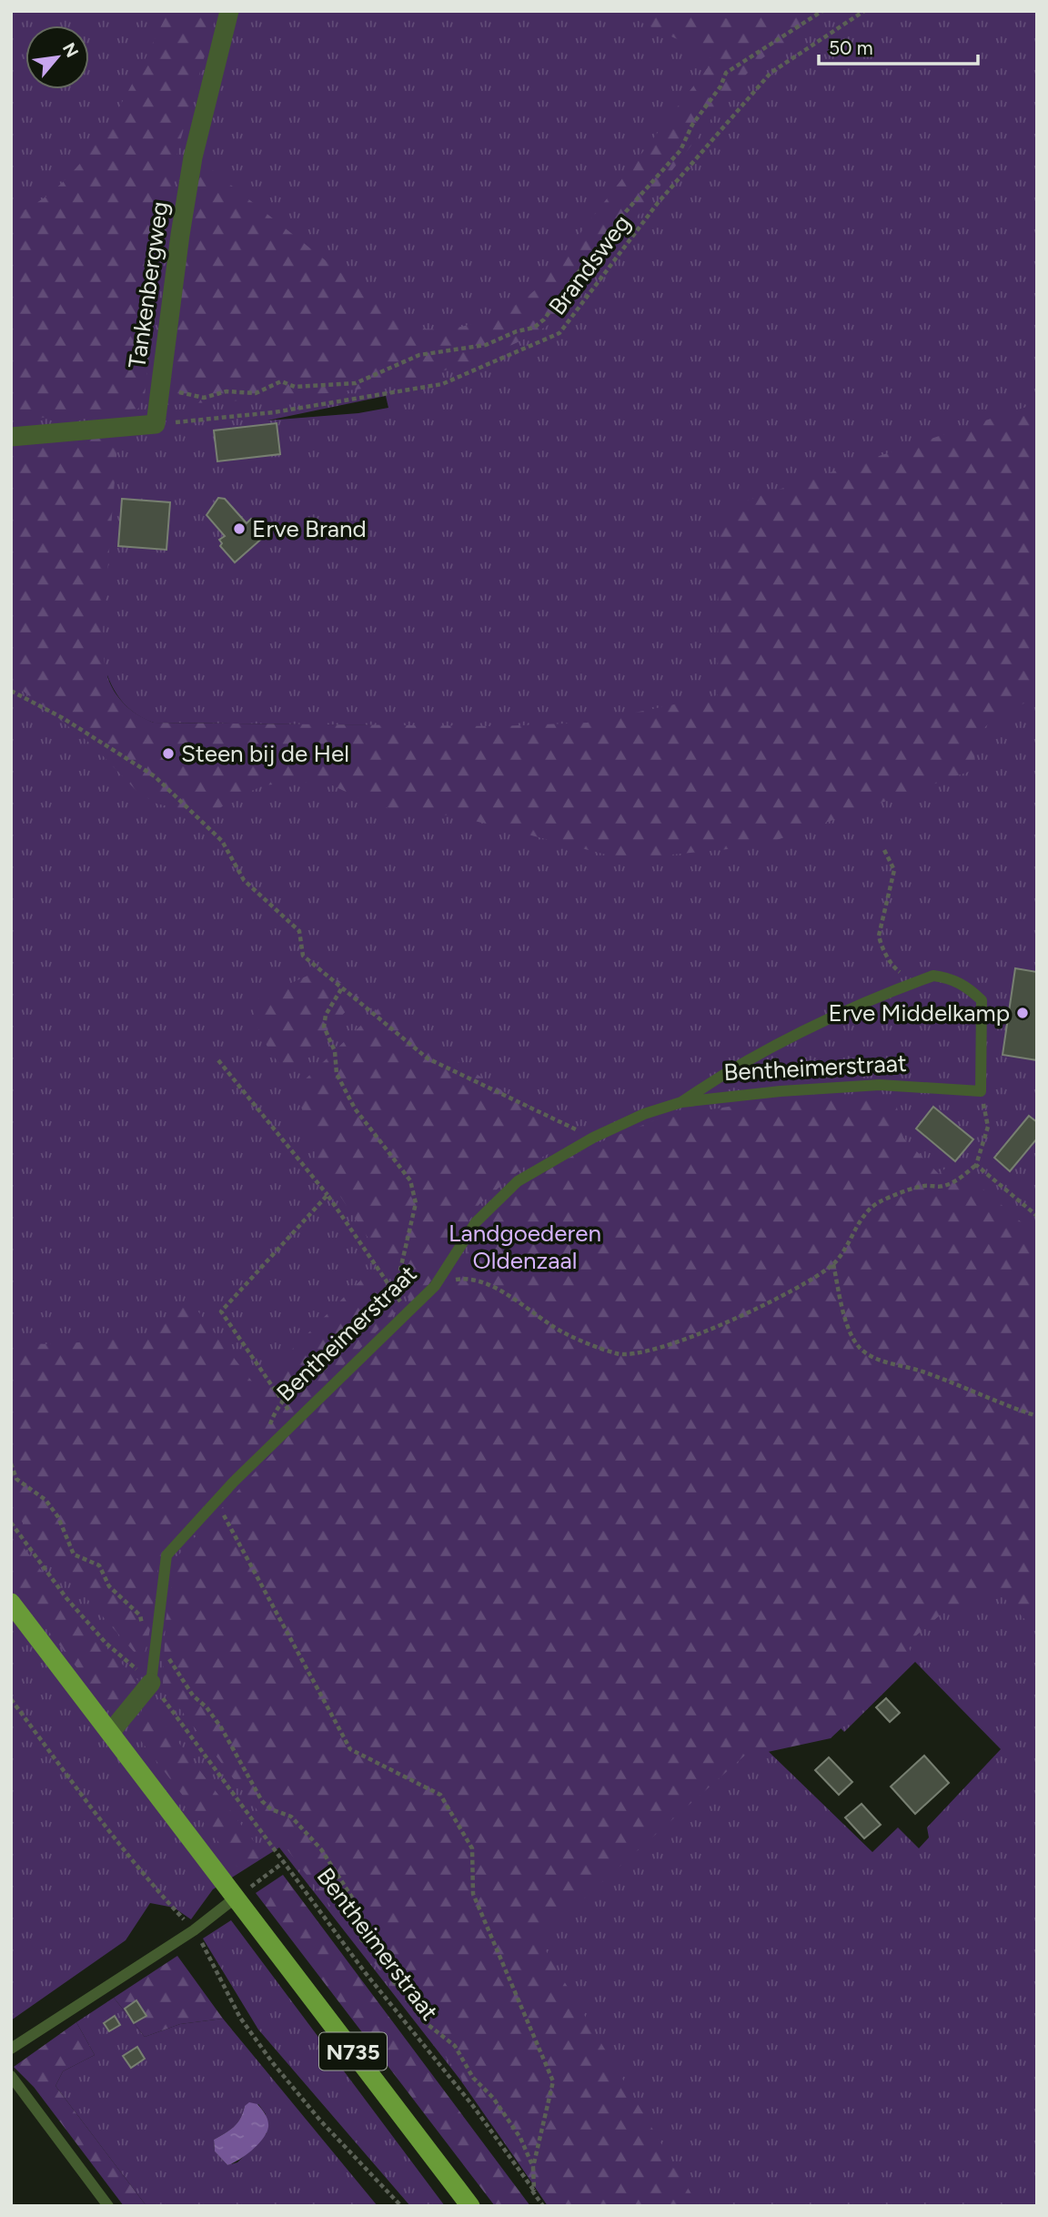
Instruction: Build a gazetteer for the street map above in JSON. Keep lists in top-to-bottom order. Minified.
{"streets":{"main road":["N735"],"street":["Tankenbergweg"],"lane":["Bentheimerstraat"],"path":["Brandsweg"]},"crossings":[["Brandsweg","Tankenbergweg"]],"parks":["Landgoederen Oldenzaal"],"places":["Erve Brand","Steen bij de Hel","Erve Middelkamp"],"scale_bar":"50 m","north":"top right"}
